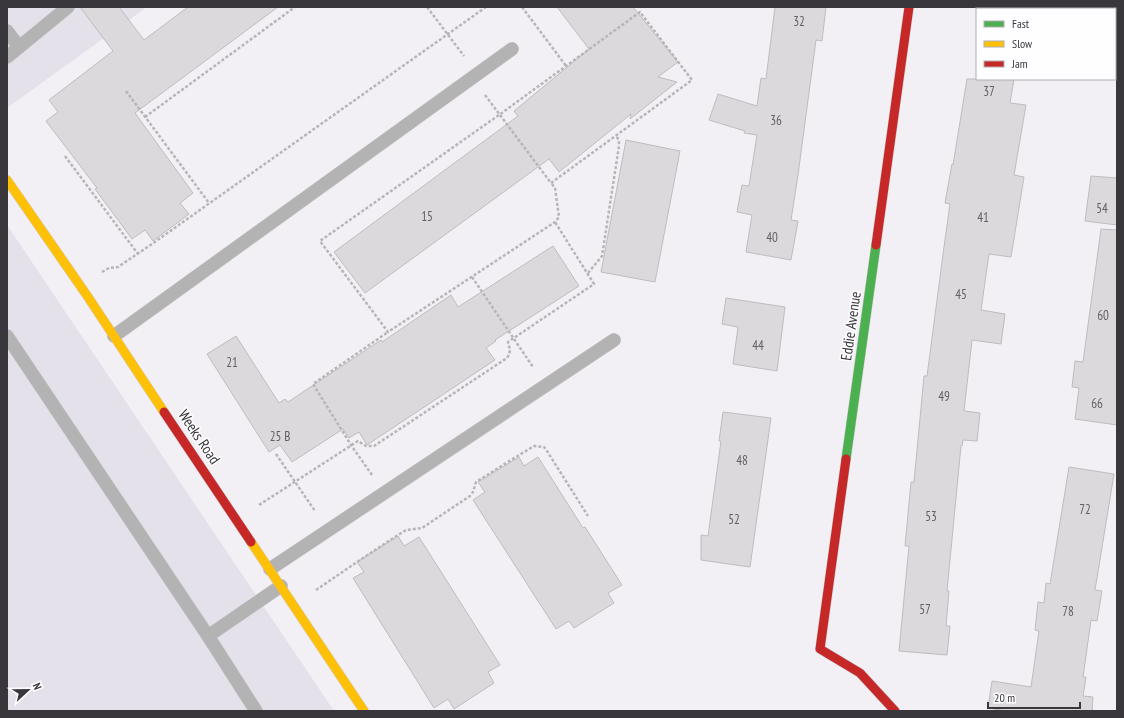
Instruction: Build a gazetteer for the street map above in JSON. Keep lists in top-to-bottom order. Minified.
{"streets":{"street":["Eddie Avenue","Weeks Road"]},"house_numbers":["32","37","36","54","15","41","40","45","60","44","21","49","66","25 B","48","72","53","52","57","78"],"legend":["Fast","Slow","Jam"],"scale_bar":"20 m","north":"right"}
